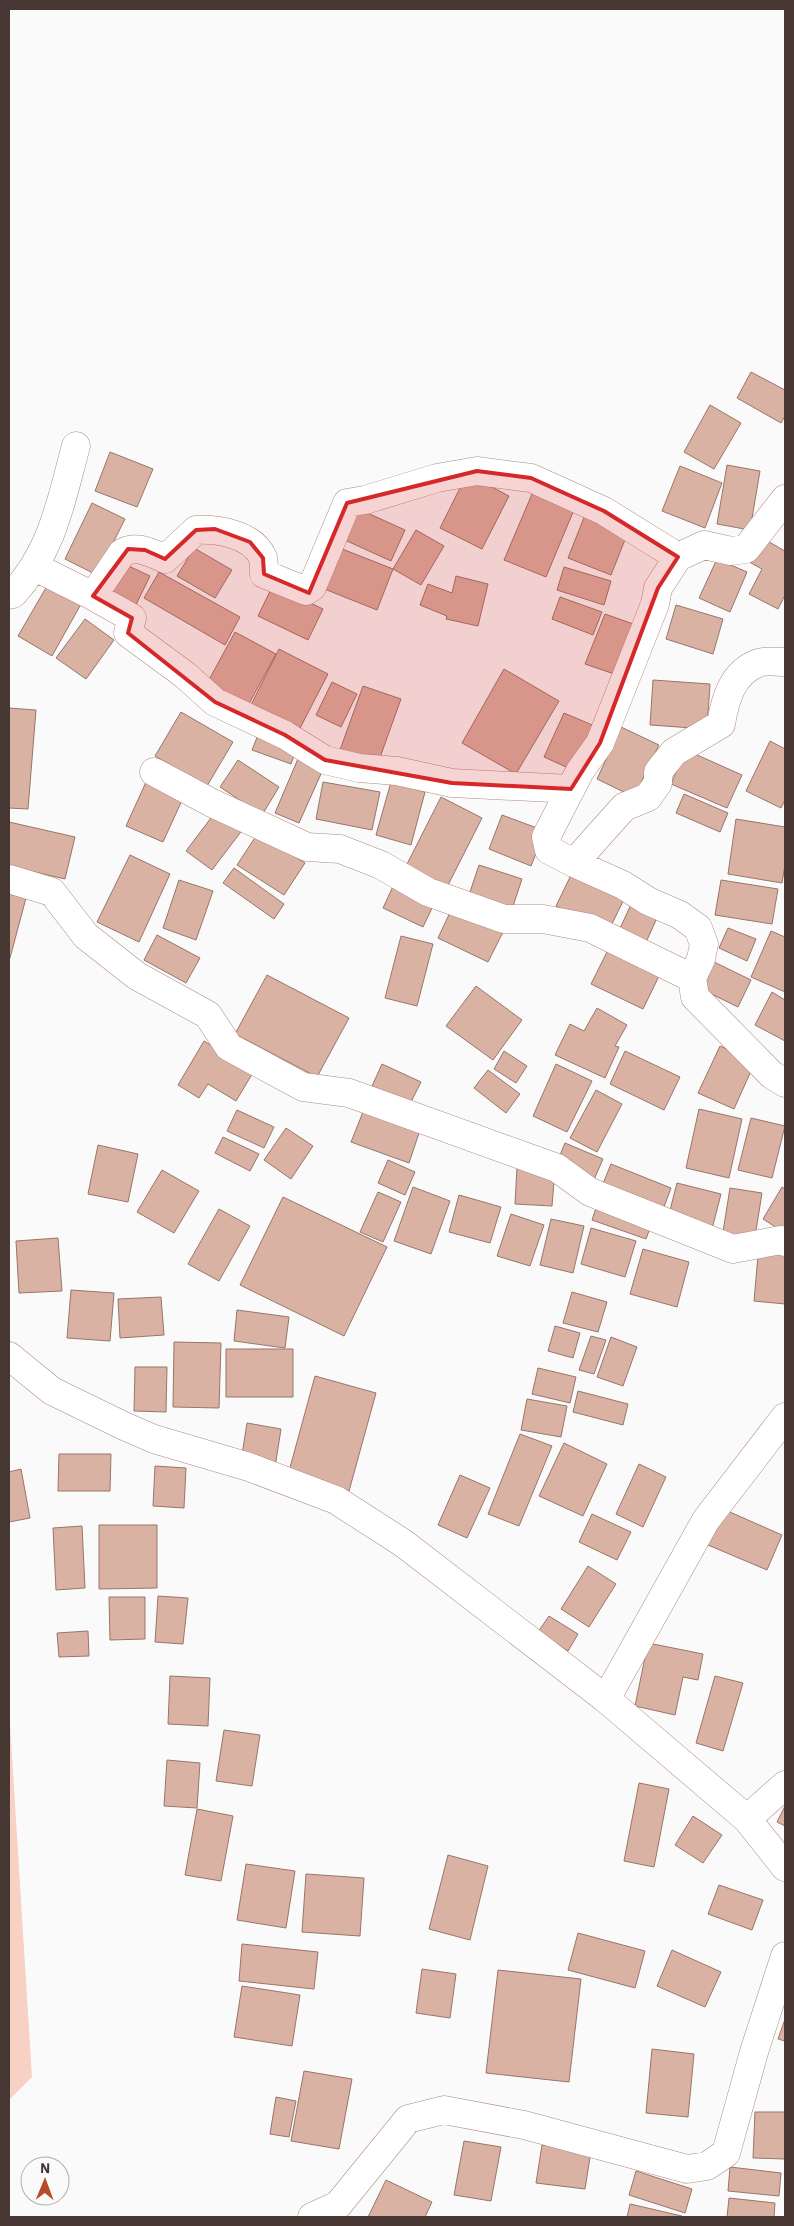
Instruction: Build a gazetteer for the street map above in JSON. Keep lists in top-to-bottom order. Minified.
{"north":"top"}
